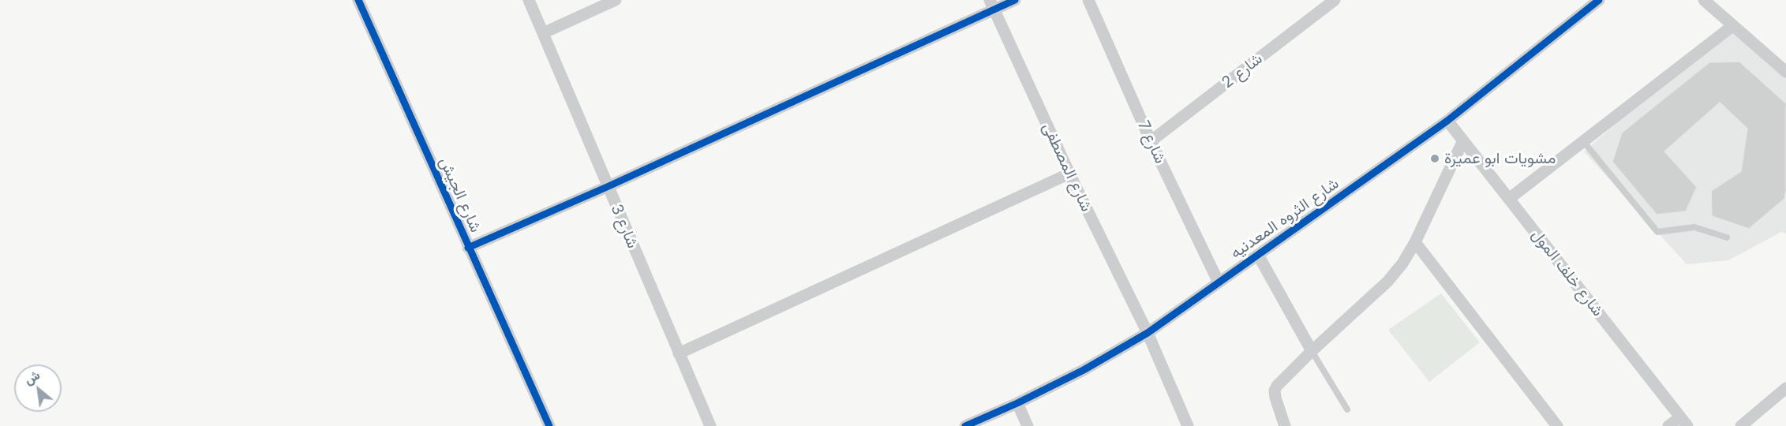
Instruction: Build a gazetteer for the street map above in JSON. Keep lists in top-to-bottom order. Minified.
{"streets":{"street":["شارع 2","شارع 7","شارع المصطفى","شارع الجيش","شارع الثروه المعدنيه","شارع 3","شارع خلف المول"]},"crossings":[["شارع 2","شارع 7"],["شارع 7","شارع الثروه المعدنيه"],["شارع المصطفى","شارع الثروه المعدنيه"],["شارع الثروه المعدنيه","شارع خلف المول"]],"places":["مشويات ابو عميرة"],"north":"top left"}
